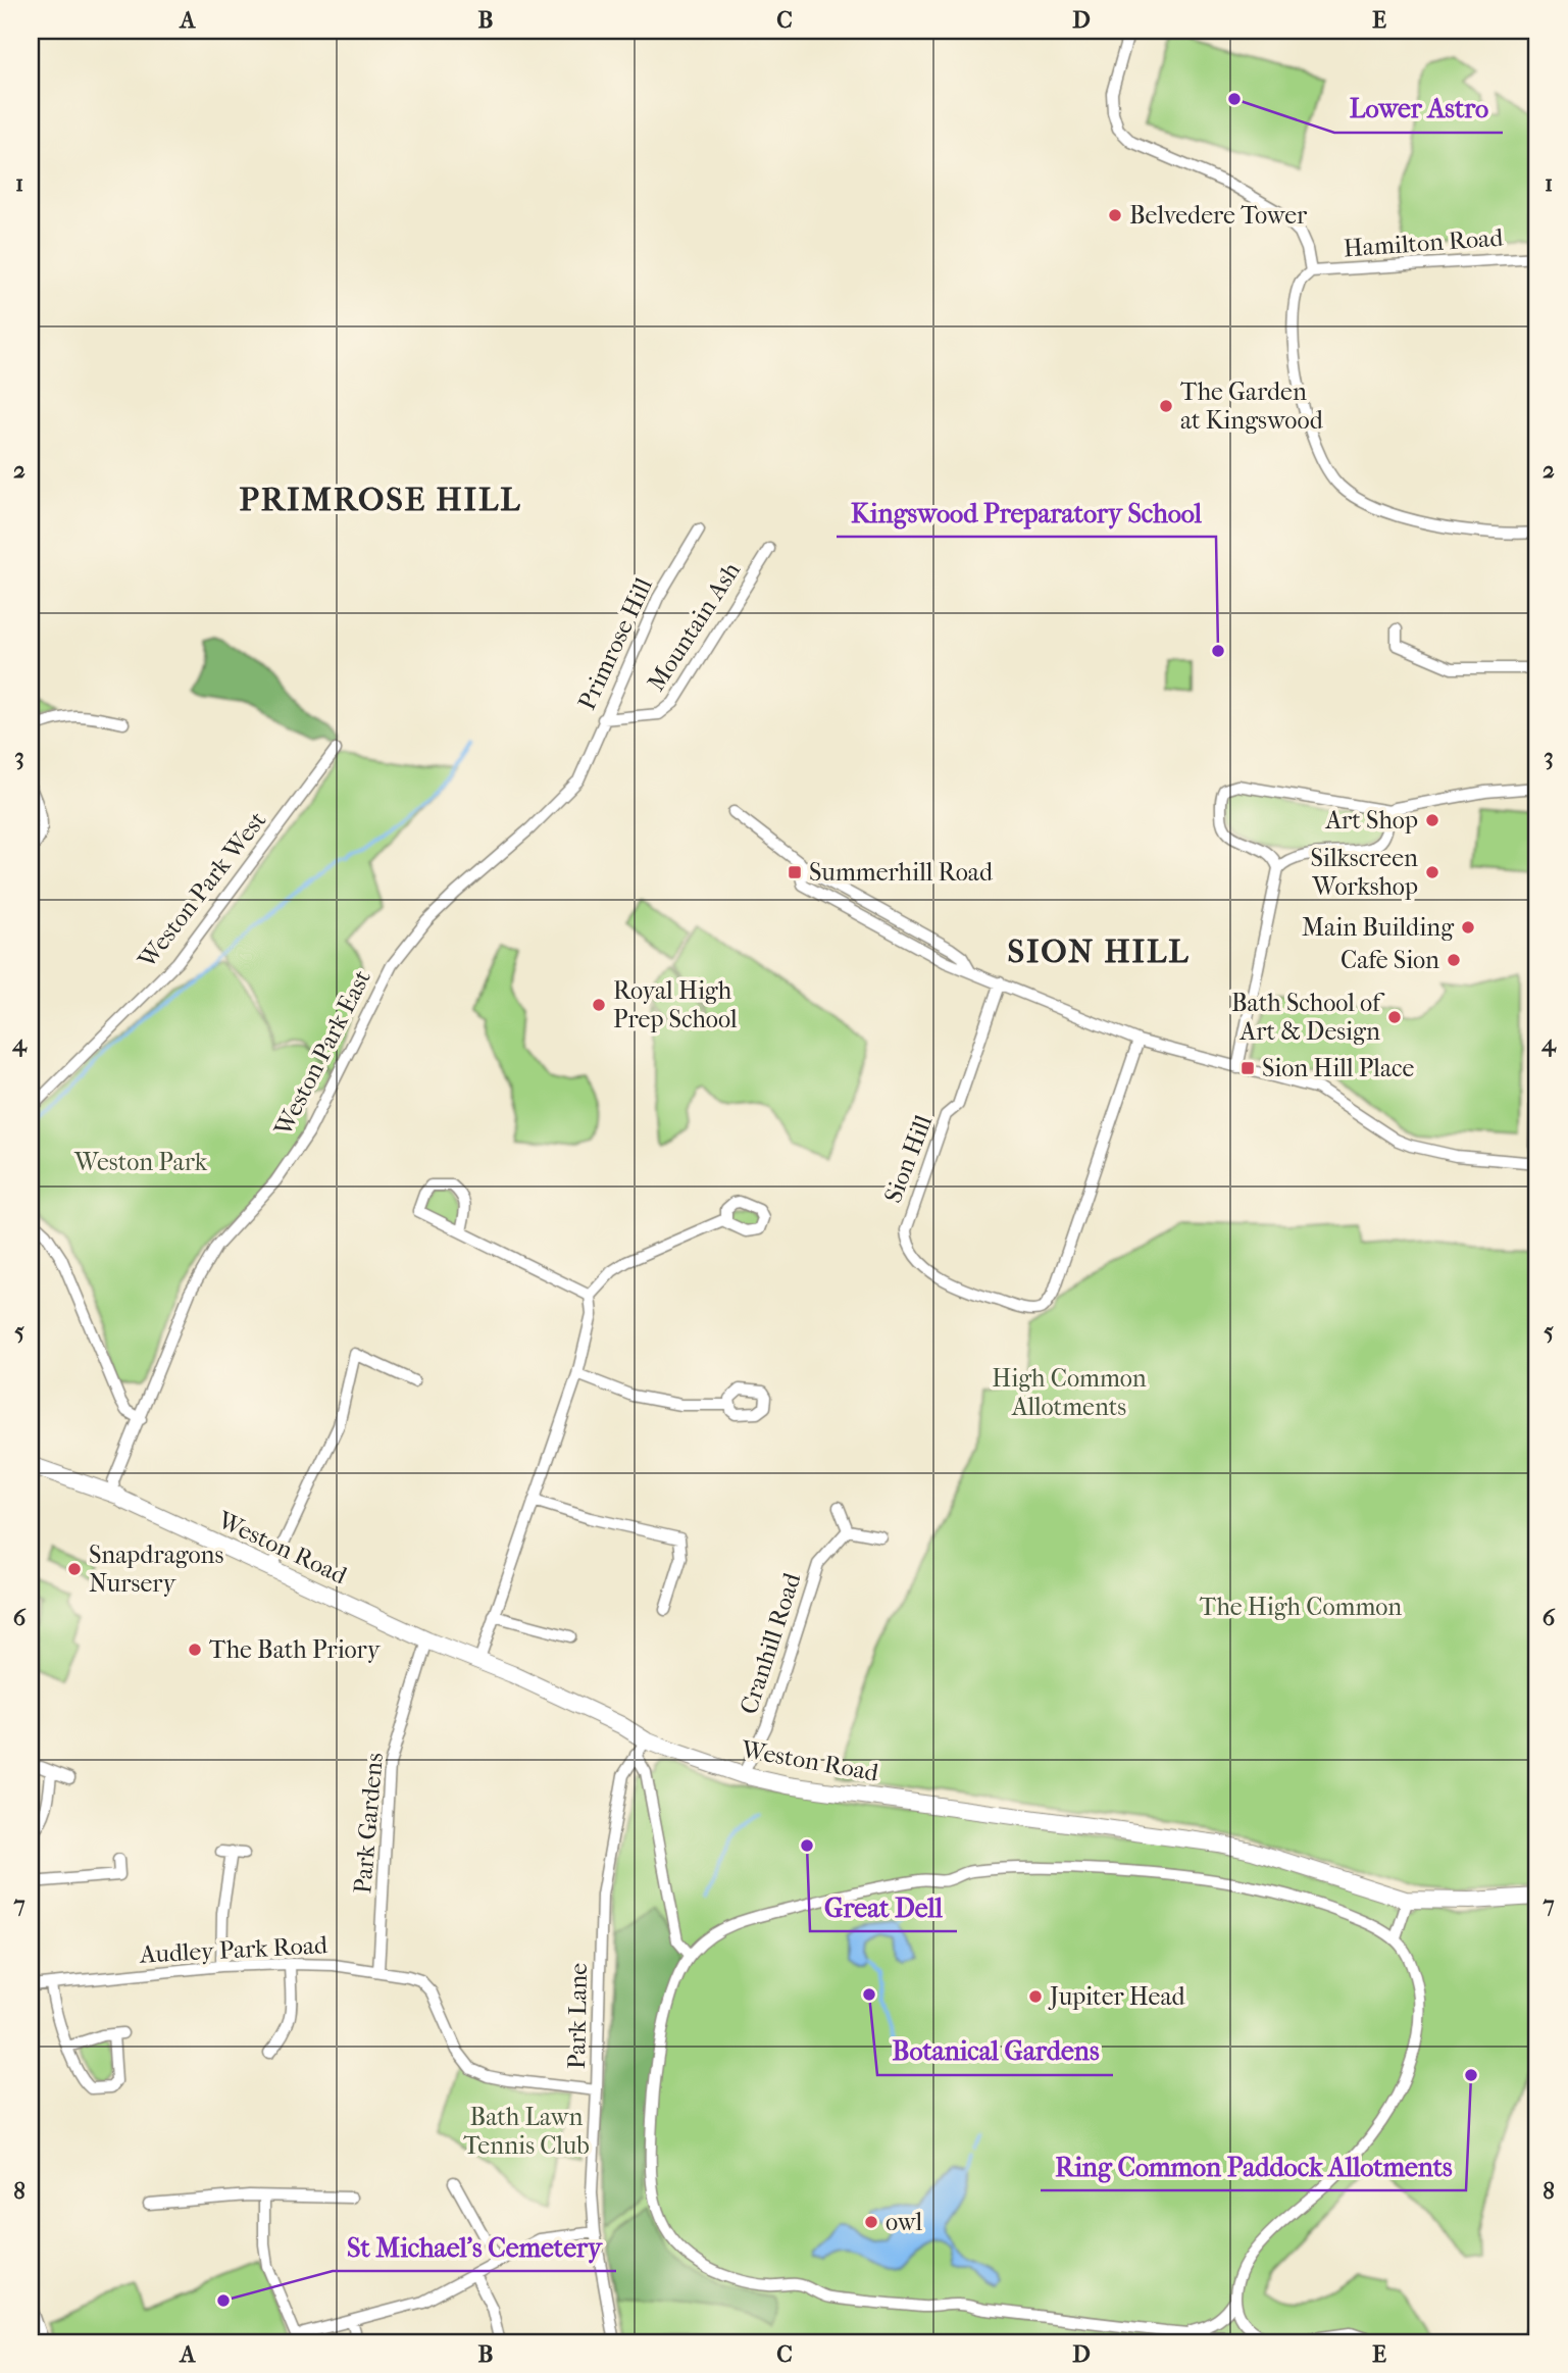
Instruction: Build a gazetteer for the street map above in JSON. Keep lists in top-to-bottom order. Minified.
{"streets":{"street":["Hamilton Road","Mountain Ash","Primrose Hill","Weston Park West","Weston Park East","Sion Hill","Weston Road","Cranhill Road","Park Gardens","Audley Park Road","Park Lane"]},"crossings":[["Mountain Ash","Primrose Hill"],["Primrose Hill","Weston Park East"],["Weston Park East","Weston Road"],["Weston Road","Cranhill Road"],["Weston Road","Park Gardens"],["Weston Road","Park Lane"],["Park Gardens","Audley Park Road"],["Audley Park Road","Park Lane"]],"districts":["PRIMROSE HILL","SION HILL"],"parks":["Weston Park","High Common Allotments","The High Common","Bath Lawn Tennis Club"],"places":{"other":["Lower Astro","Belvedere Tower","The Garden at Kingswood","Kingswood Preparatory School","Art Shop","Silkscreen Workshop","Main Building","Cafe Sion","Royal High Prep School","Bath School of Art & Design","Snapdragons Nursery","The Bath Priory","Great Dell","Botanical Gardens","Jupiter Head","Ring Common Paddock Allotments","owl","St Michael's Cemetery"],"transit":["Summerhill Road","Sion Hill Place"]},"grid":{"columns":["A","B","C","D","E"],"rows":["1","2","3","4","5","6","7","8"]}}
